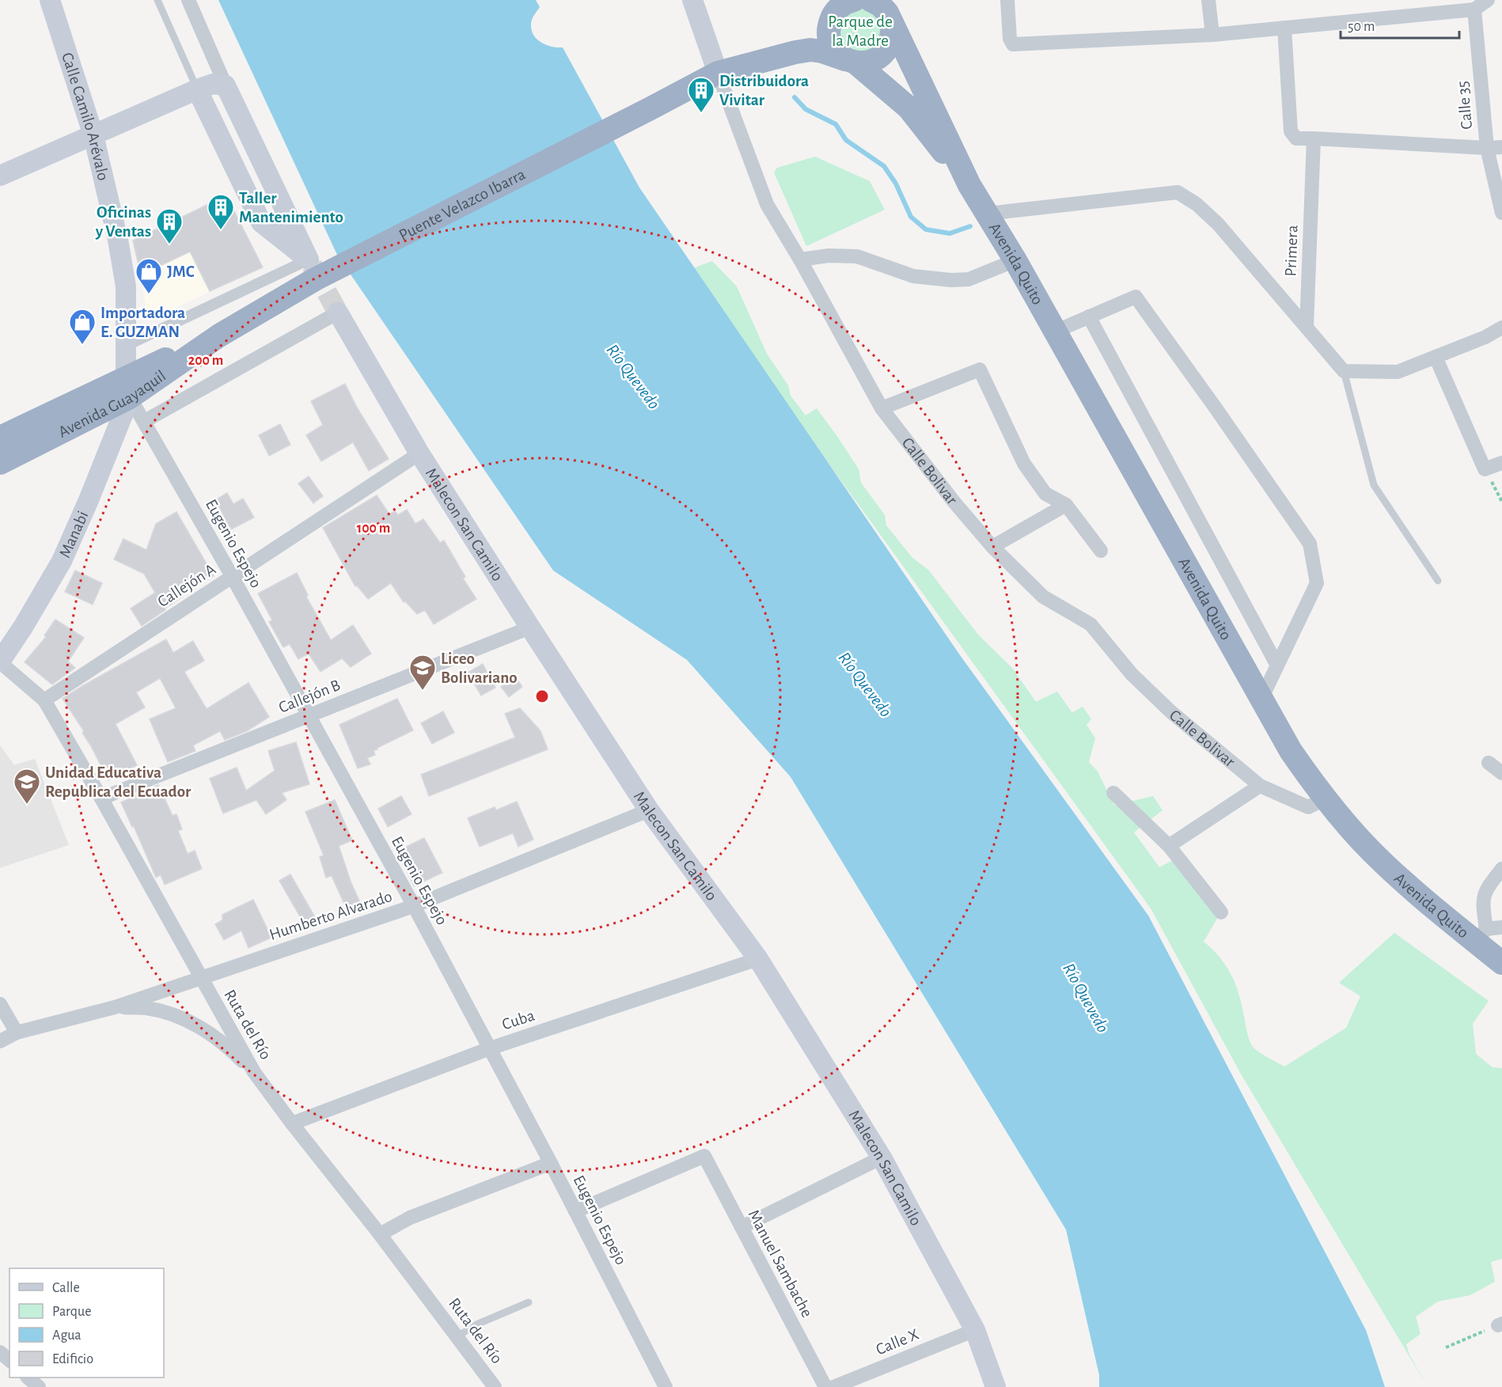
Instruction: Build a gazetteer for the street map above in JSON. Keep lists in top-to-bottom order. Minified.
{"streets":{"highway":["Puente Velazco Ibarra","Avenida Quito","Avenida Guayaquil"],"main road":["Calle Camilo Arévalo","Calle Bolivar","Malecon San Camilo","Manabi"],"street":["Calle 35","Primera","Eugenio Espejo","Callejón A","Callejón B","Humberto Alvarado","Cuba","Ruta del Río","Manuel Sambache","Calle X"]},"crossings":[["Calle Camilo Arévalo","Avenida Guayaquil"],["Calle Camilo Arévalo","Manabi"],["Calle Camilo Arévalo","Eugenio Espejo"],["Puente Velazco Ibarra","Avenida Guayaquil"],["Puente Velazco Ibarra","Calle Bolivar"],["Avenida Quito","Calle Bolivar"],["Avenida Guayaquil","Manabi"],["Avenida Guayaquil","Eugenio Espejo"],["Malecon San Camilo","Callejón A"],["Malecon San Camilo","Callejón B"],["Malecon San Camilo","Humberto Alvarado"],["Malecon San Camilo","Cuba"],["Malecon San Camilo","Calle X"],["Manabi","Eugenio Espejo"],["Manabi","Ruta del Río"],["Eugenio Espejo","Callejón A"],["Eugenio Espejo","Callejón B"],["Eugenio Espejo","Humberto Alvarado"],["Eugenio Espejo","Cuba"],["Eugenio Espejo","Manuel Sambache"],["Callejón A","Ruta del Río"],["Callejón B","Ruta del Río"],["Humberto Alvarado","Ruta del Río"],["Cuba","Ruta del Río"]],"water":["Río Quevedo"],"parks":["Parque de la Madre"],"places":{"building":["Distribuidora Vivitar","Taller Mantenimiento","Oficinas y Ventas"],"shop":["JMC","Importadora E. GUZMAN"],"school or university":["Liceo Bolivariano","Unidad Educativa Republica del Ecuador"]},"legend":["Calle","Parque","Agua","Edificio"],"scale_bar":"50 m","rings":["200 m","100 m"]}
